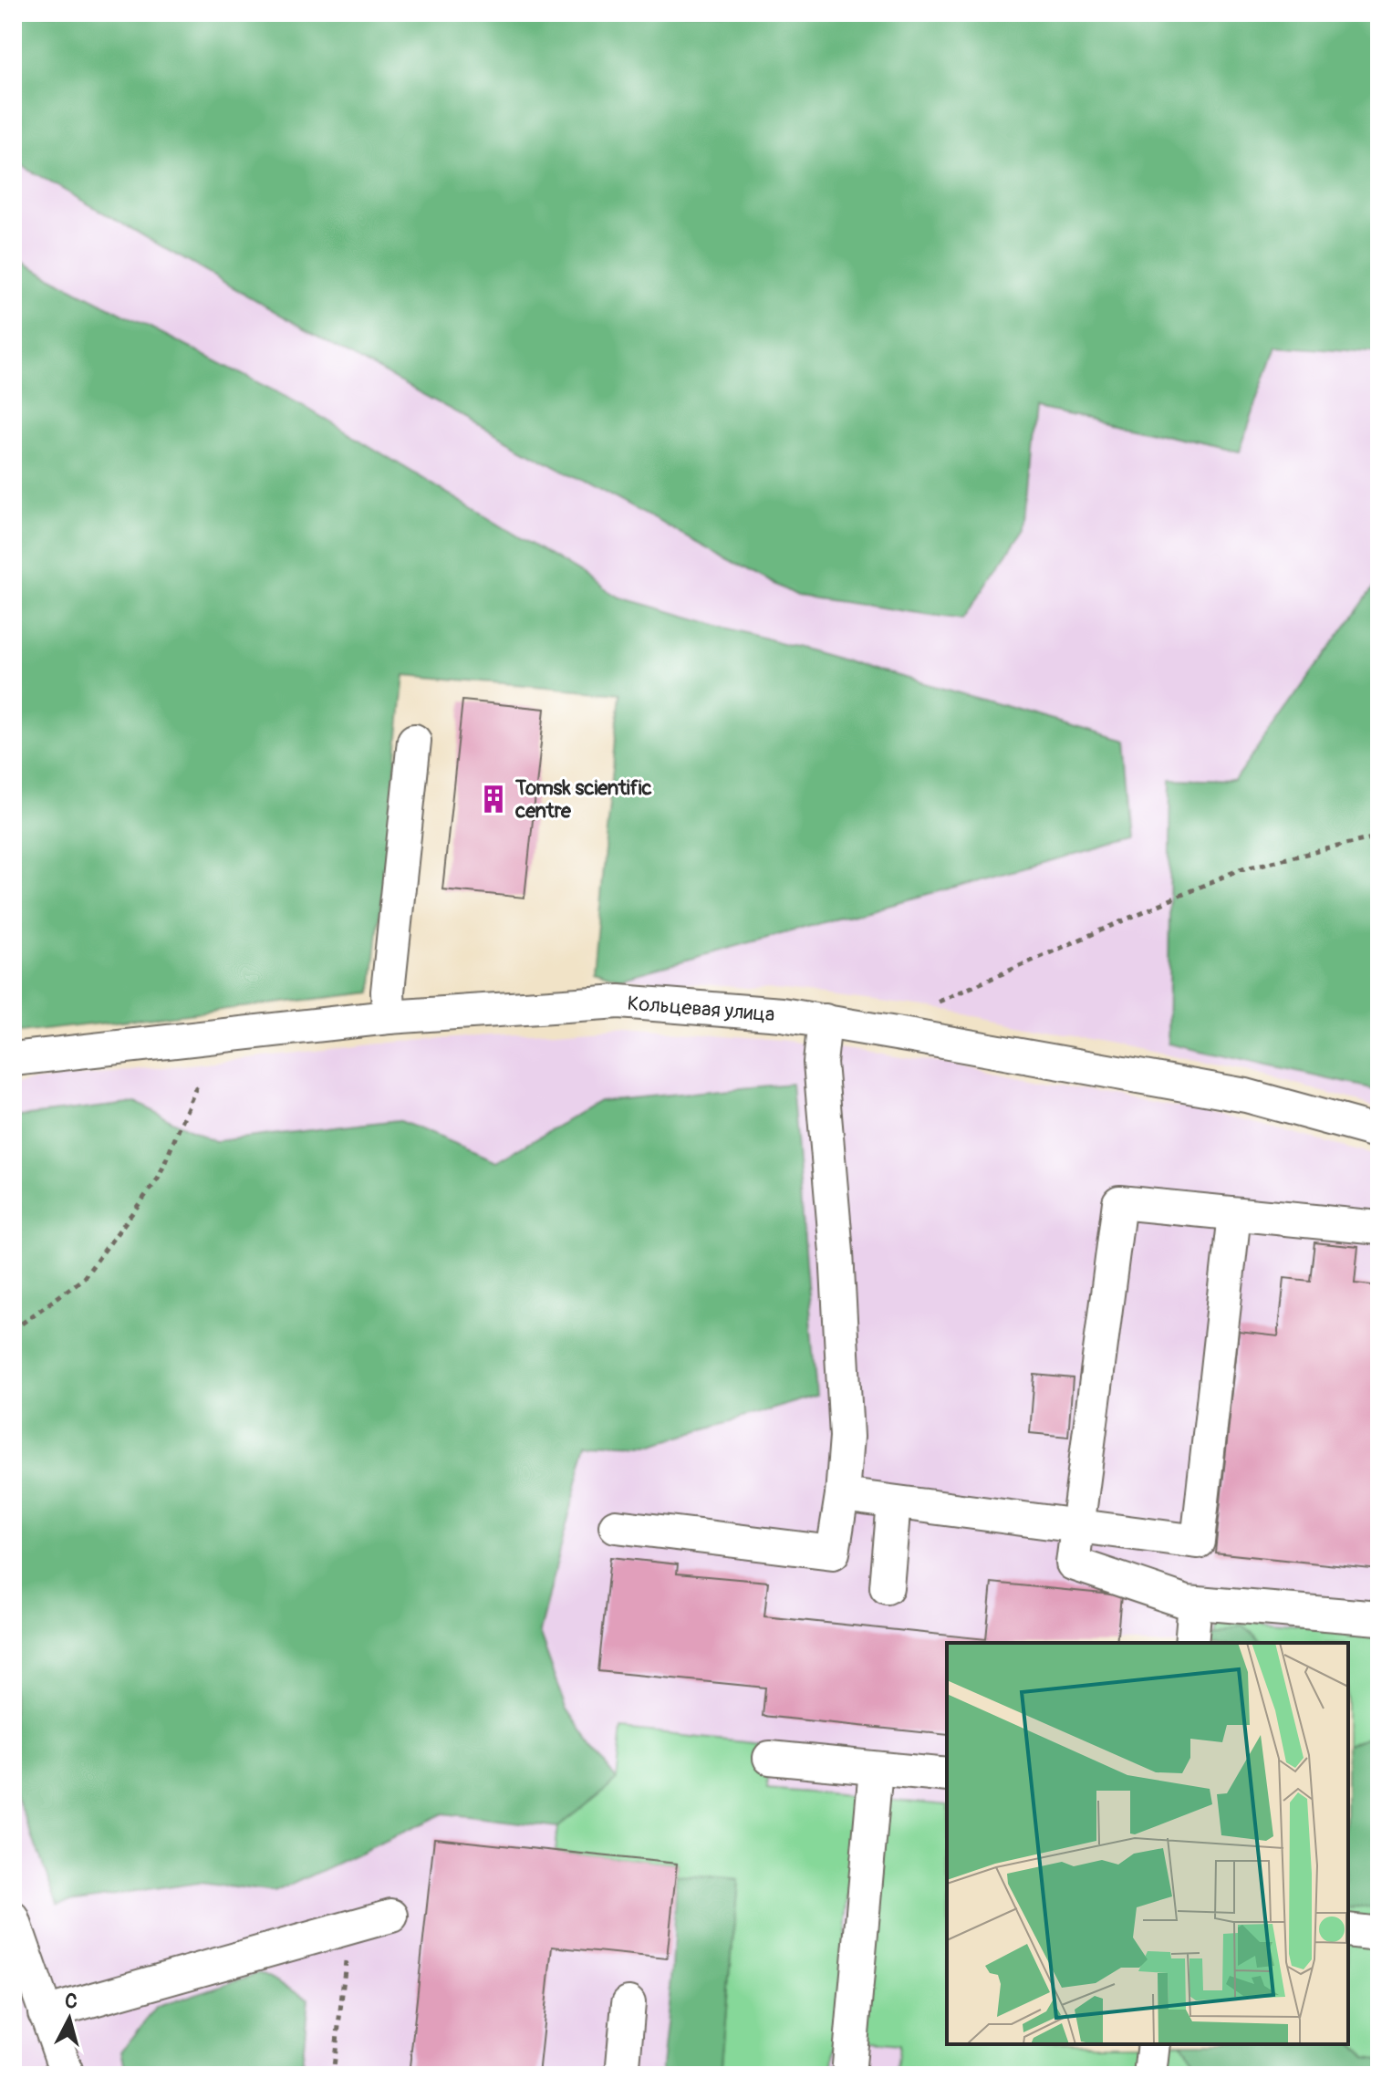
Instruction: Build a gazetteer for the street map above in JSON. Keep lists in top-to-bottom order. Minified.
{"streets":{"street":["Кольцевая улица"]},"places":{"building":["Tomsk scientific centre"]},"north":"top"}
